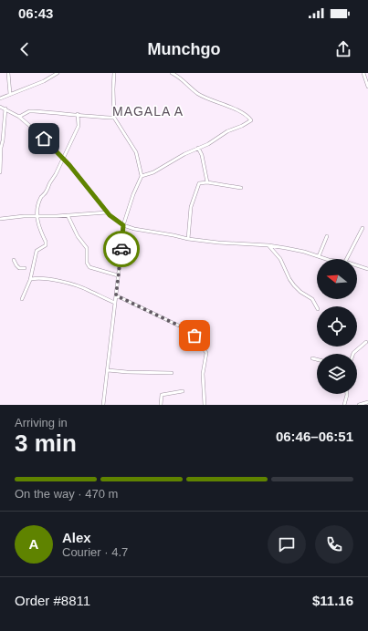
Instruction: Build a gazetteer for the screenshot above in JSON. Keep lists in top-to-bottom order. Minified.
{"districts":["MAGALA A"],"north":"left","page":{"status":"06:43","header":"Munchgo","heading":["3 min","Arriving in","06:46–06:51"],"panel":["Alex","Courier · 4.7","Order #8811","$11.16"],"bar":"On the way · 470 m","round":"A"}}
